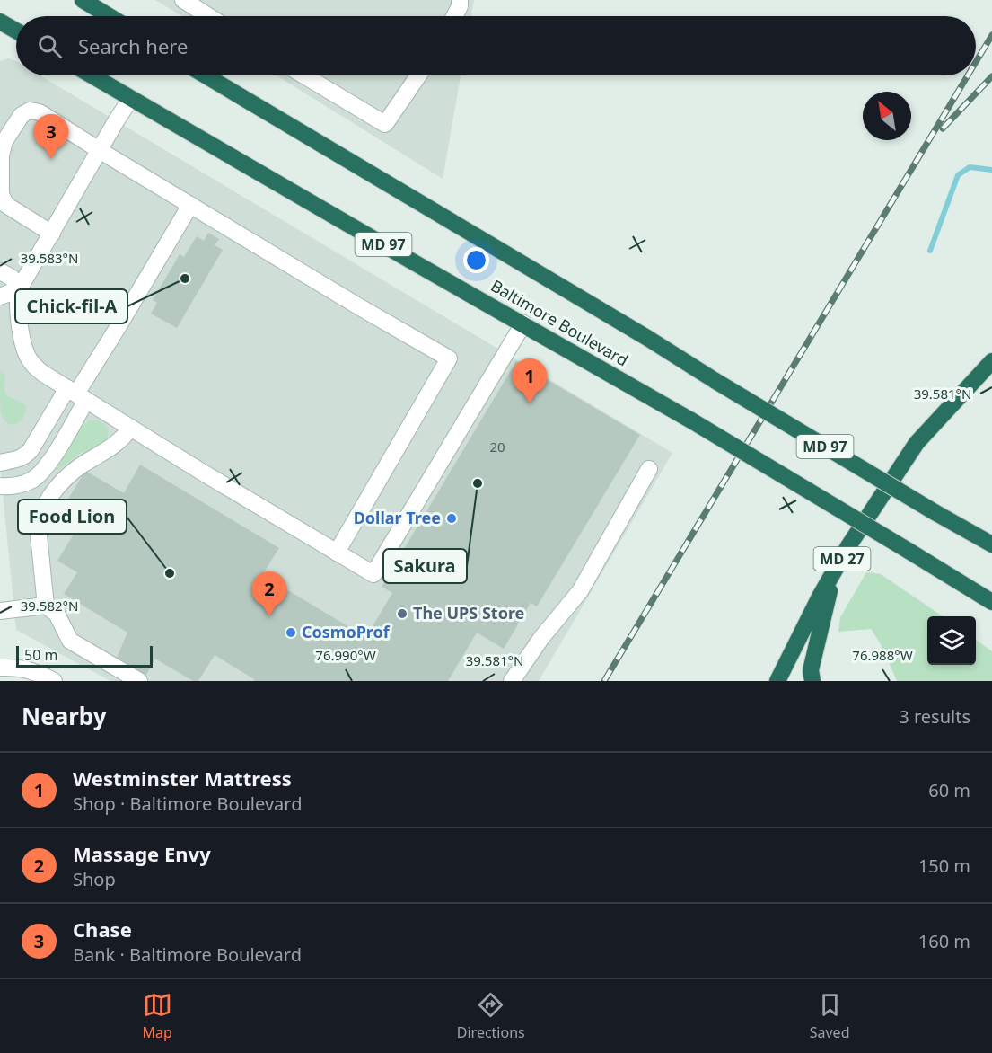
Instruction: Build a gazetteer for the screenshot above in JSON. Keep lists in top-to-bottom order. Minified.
{"streets":{"highway":["MD 97","Baltimore Boulevard","MD 27"]},"places":["Chick-fil-A","Sakura","Dollar Tree","Food Lion","The UPS Store","CosmoProf"],"house_numbers":["20"],"scale_bar":"50 m","north":"top left","page":{"search":"Search here","pins":["3","1","2"],"scale":"50 m","heading":["Nearby","3 results"],"list":[{"mark":"1","name":"Westminster Mattress","note":"Shop · Baltimore Boulevard","value":"60 m"},{"mark":"2","name":"Massage Envy","note":"Shop","value":"150 m"},{"mark":"3","name":"Chase","note":"Bank · Baltimore Boulevard","value":"160 m"}],"nav":["Map","Directions","Saved"]},"coordinates":["39.583°N","39.581°N","39.582°N","76.990°W","76.988°W"]}
